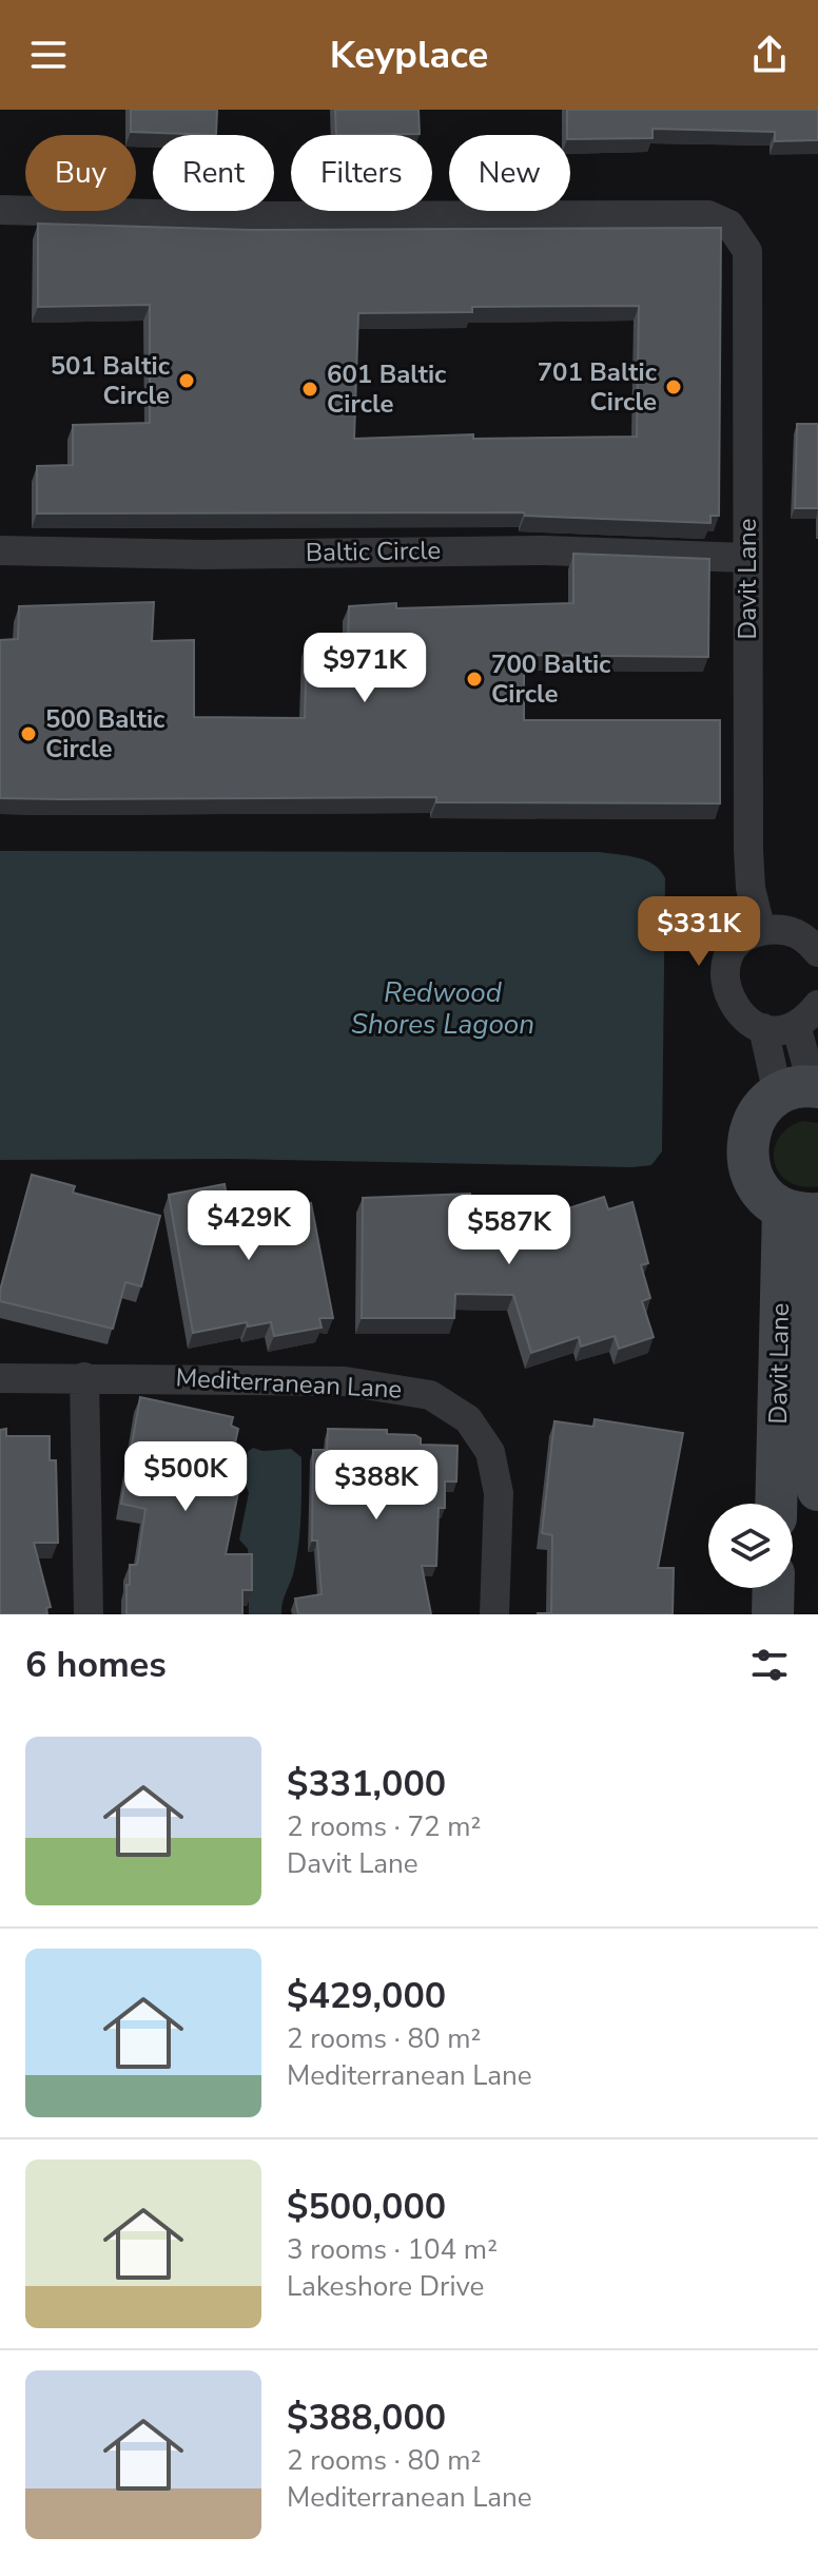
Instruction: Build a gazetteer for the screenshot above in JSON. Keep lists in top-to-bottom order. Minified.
{"streets":{"street":["Baltic Circle","Davit Lane","Mediterranean Lane"]},"crossings":[["Baltic Circle","Davit Lane"]],"water":["Redwood Shores Lagoon"],"places":["501 Baltic Circle","701 Baltic Circle","601 Baltic Circle","700 Baltic Circle","500 Baltic Circle"],"page":{"header":"Keyplace","chip":["Buy","Rent","Filters","New"],"price":["$971K","$331K","$429K","$587K","$500K","$388K"],"heading":"6 homes","list":[{"name":"$331,000","note":"2 rooms · 72 m² · Davit Lane"},{"name":"$429,000","note":"2 rooms · 80 m² · Mediterranean Lane"},{"name":"$500,000","note":"3 rooms · 104 m² · Lakeshore Drive"},{"name":"$388,000","note":"2 rooms · 80 m² · Mediterranean Lane"}]}}
